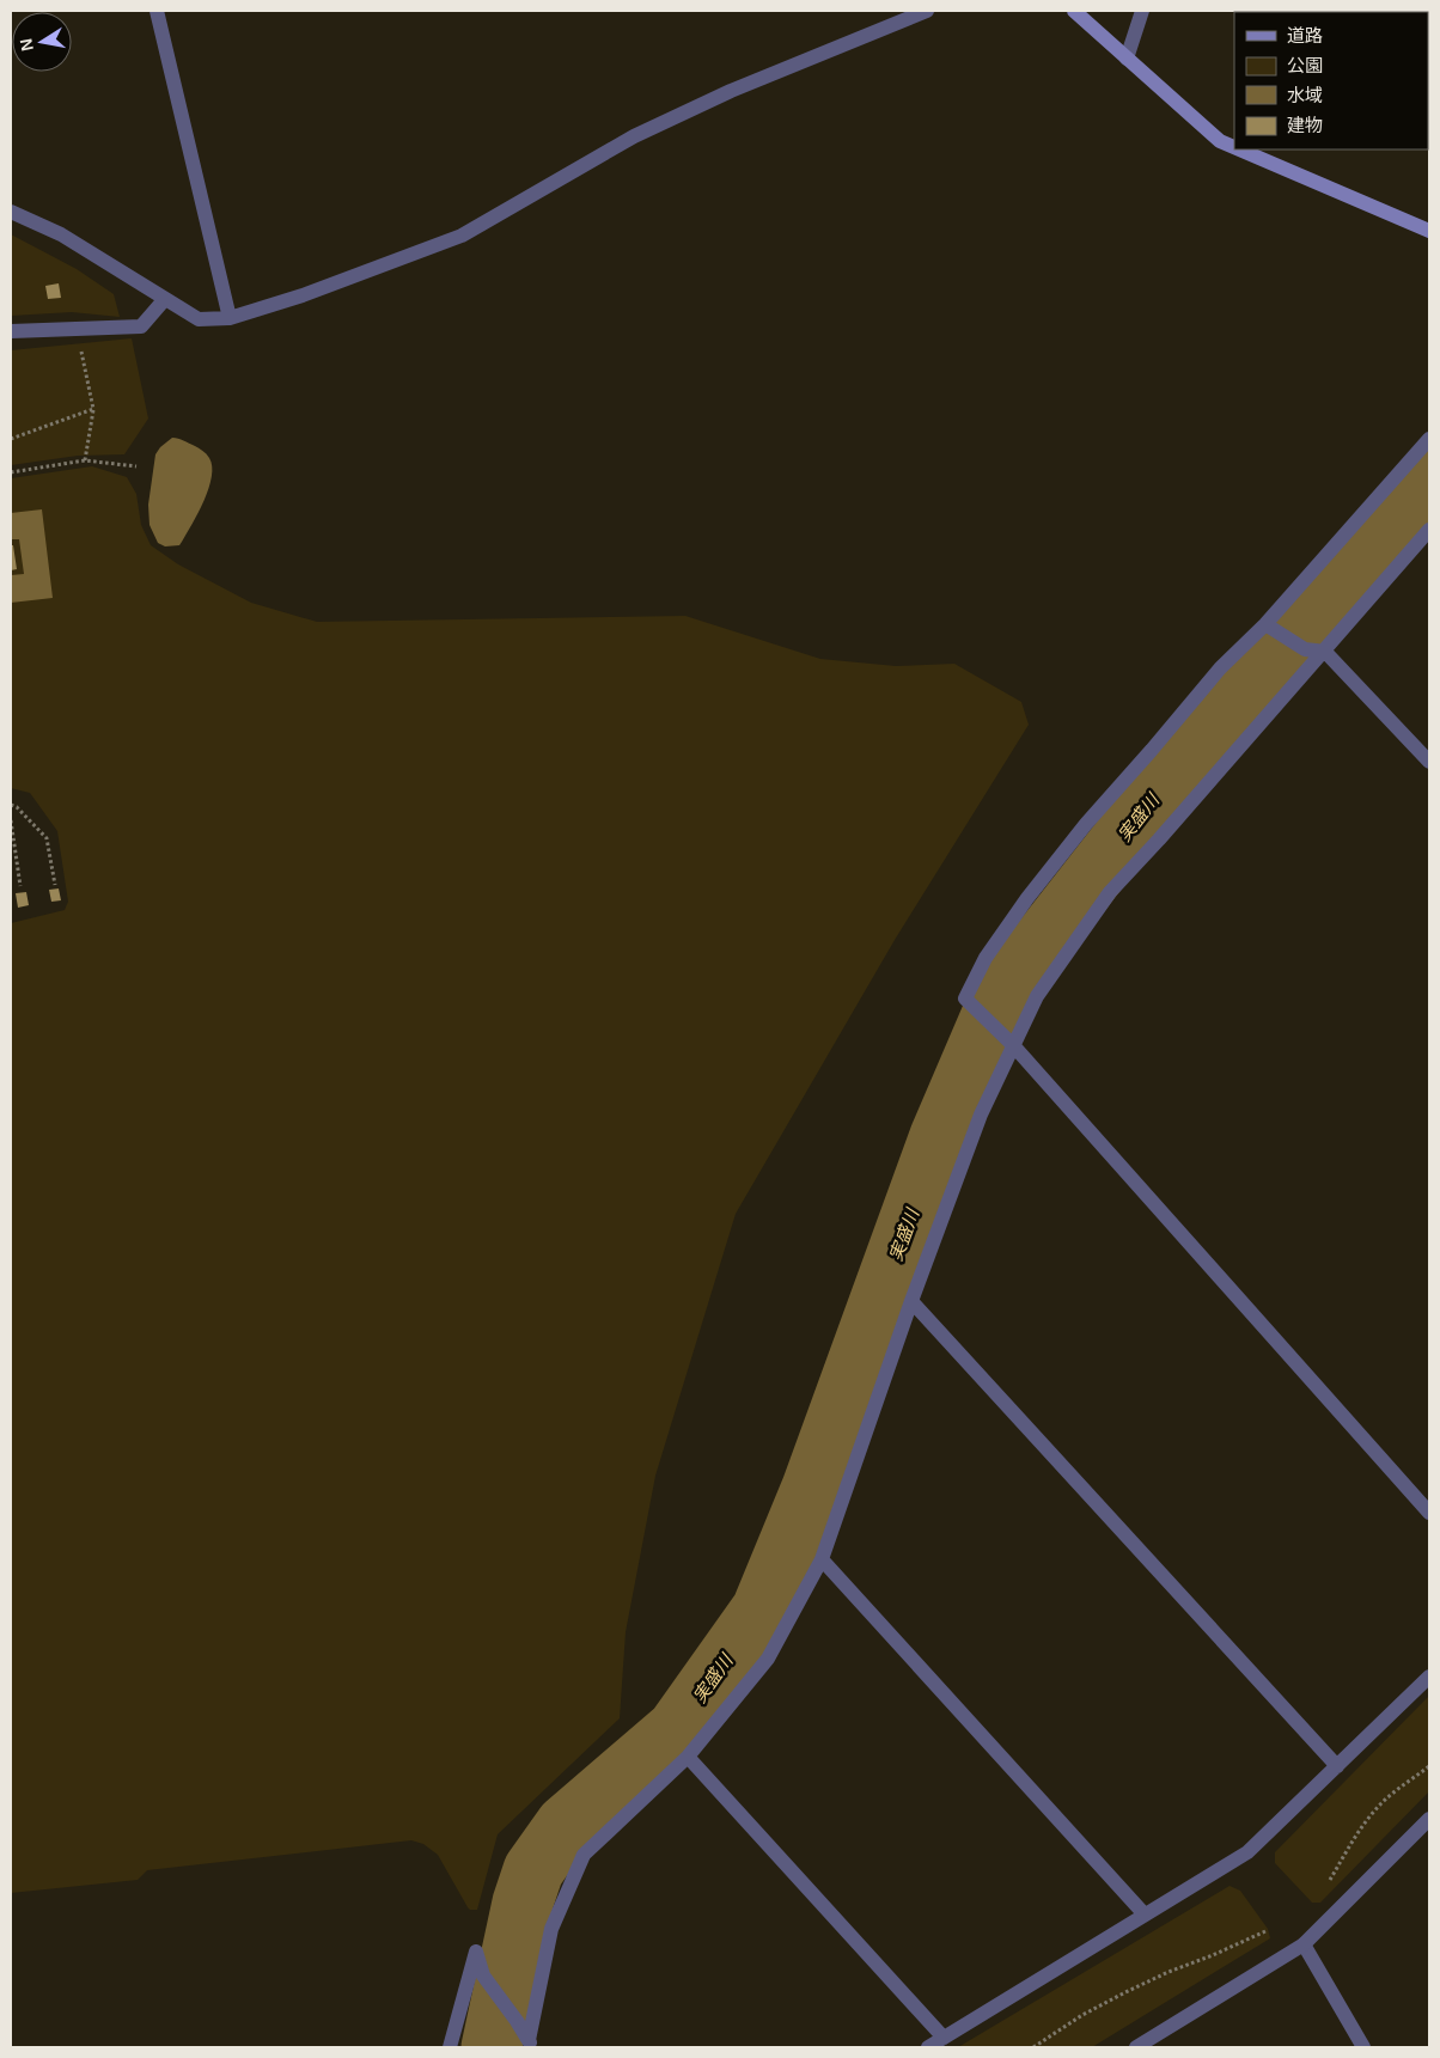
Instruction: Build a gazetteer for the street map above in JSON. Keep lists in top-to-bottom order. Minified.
{"water":["実盛川"],"legend":["道路","公園","水域","建物"],"north":"left"}
